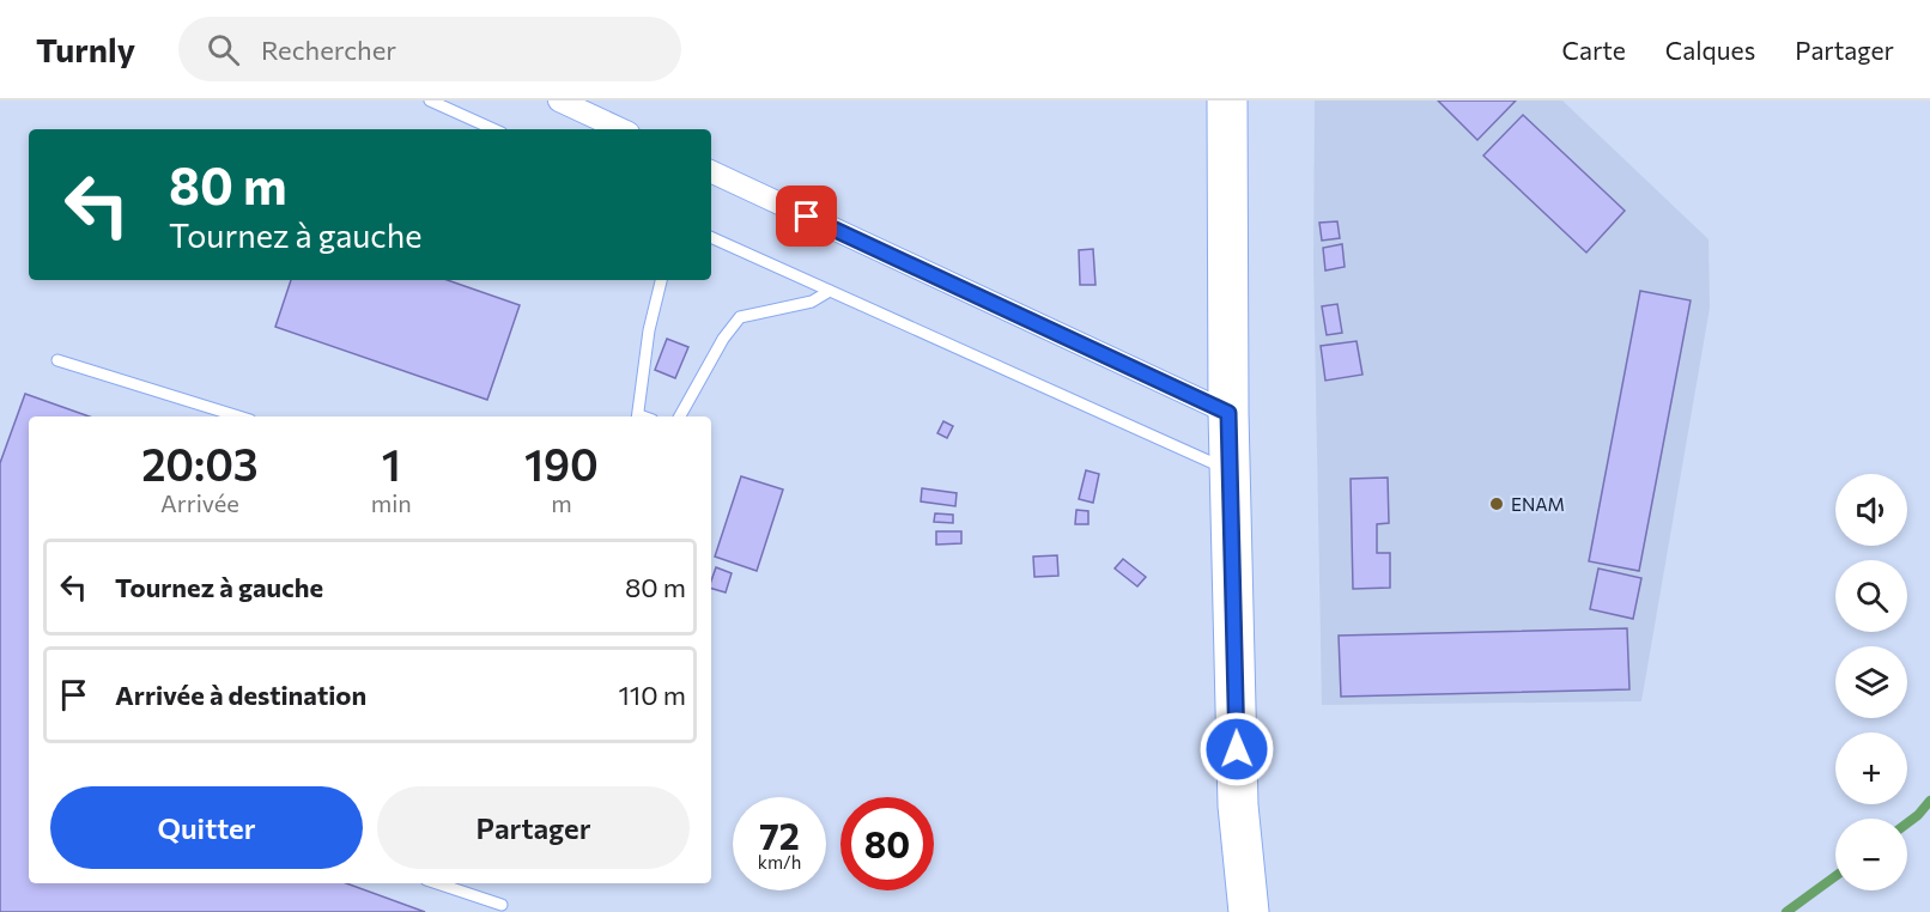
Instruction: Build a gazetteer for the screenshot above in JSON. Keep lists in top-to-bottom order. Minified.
{"places":["ENAM"],"page":{"header":"Turnly","search":"Rechercher","nav":["Carte","Calques","Partager"],"turn":["80 m","Tournez à gauche"],"eta":["20:03","Arrivée","1","min","190","m"],"map_buttons":["+","−"],"list":[{"name":"Tournez à gauche","value":"80 m"},{"name":"Arrivée à destination","value":"110 m"}],"buttons":["Quitter","Partager"],"speed":"72 km/h","limit":"80"}}
